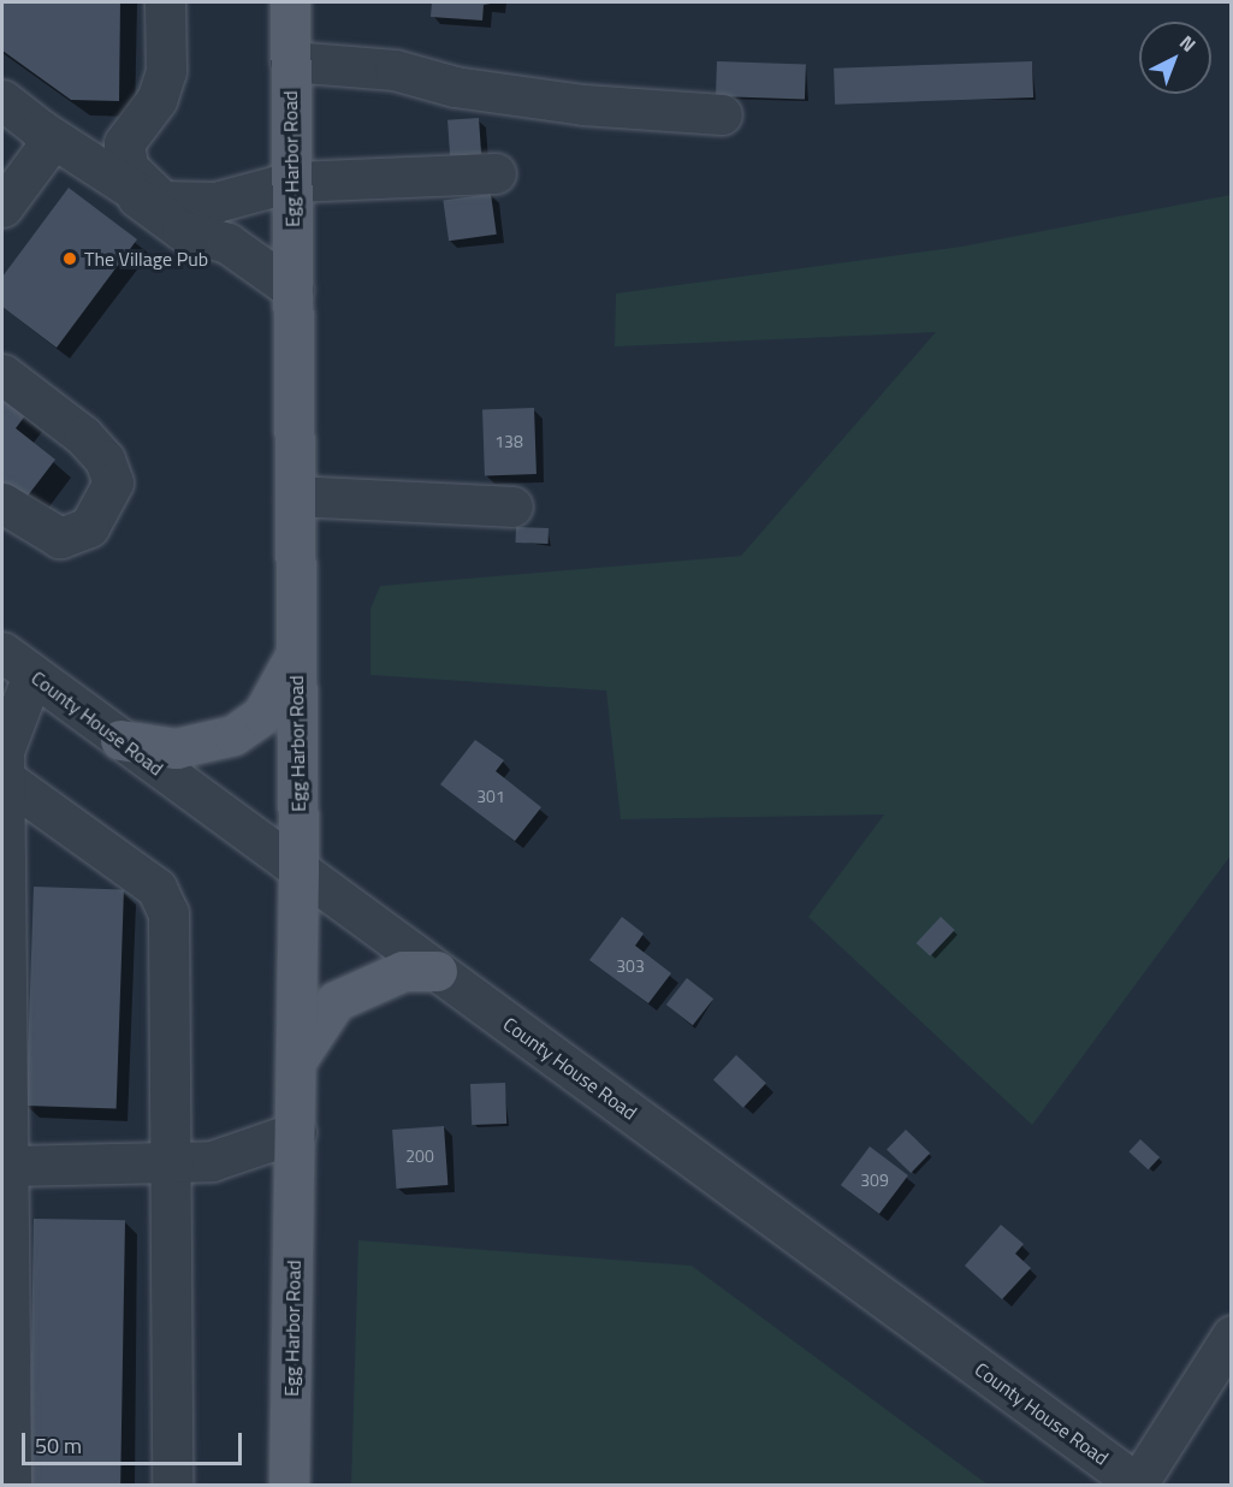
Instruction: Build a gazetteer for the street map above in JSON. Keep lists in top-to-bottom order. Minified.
{"streets":{"main road":["Egg Harbor Road"],"street":["County House Road"]},"crossings":[["Egg Harbor Road","County House Road"]],"places":["The Village Pub"],"house_numbers":["138","301","303","200","309"],"scale_bar":"50 m","north":"top right"}
